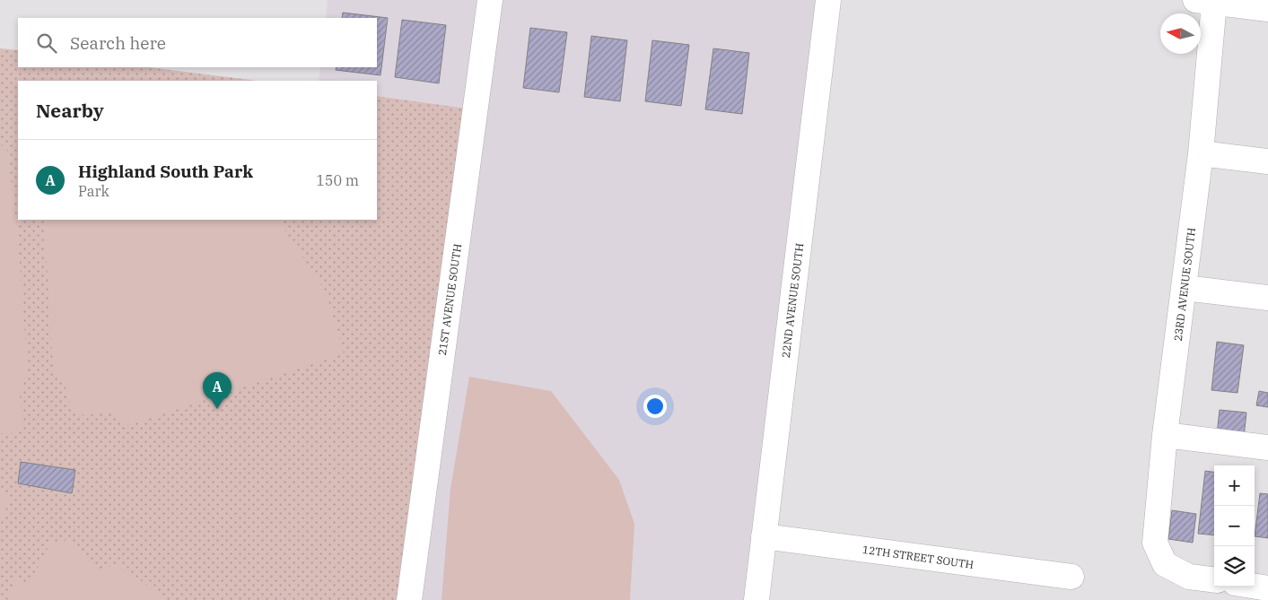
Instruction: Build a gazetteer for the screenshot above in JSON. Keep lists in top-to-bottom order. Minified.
{"streets":{"street":["23RD AVENUE SOUTH","21ST AVENUE SOUTH","22ND AVENUE SOUTH","12TH STREET SOUTH"]},"crossings":[["22ND AVENUE SOUTH","12TH STREET SOUTH"]],"north":"left","page":{"search":"Search here","heading":"Nearby","list":[{"mark":"A","name":"Highland South Park","note":"Park","value":"150 m"}],"pins":"A","map_buttons":["+","−"]}}
